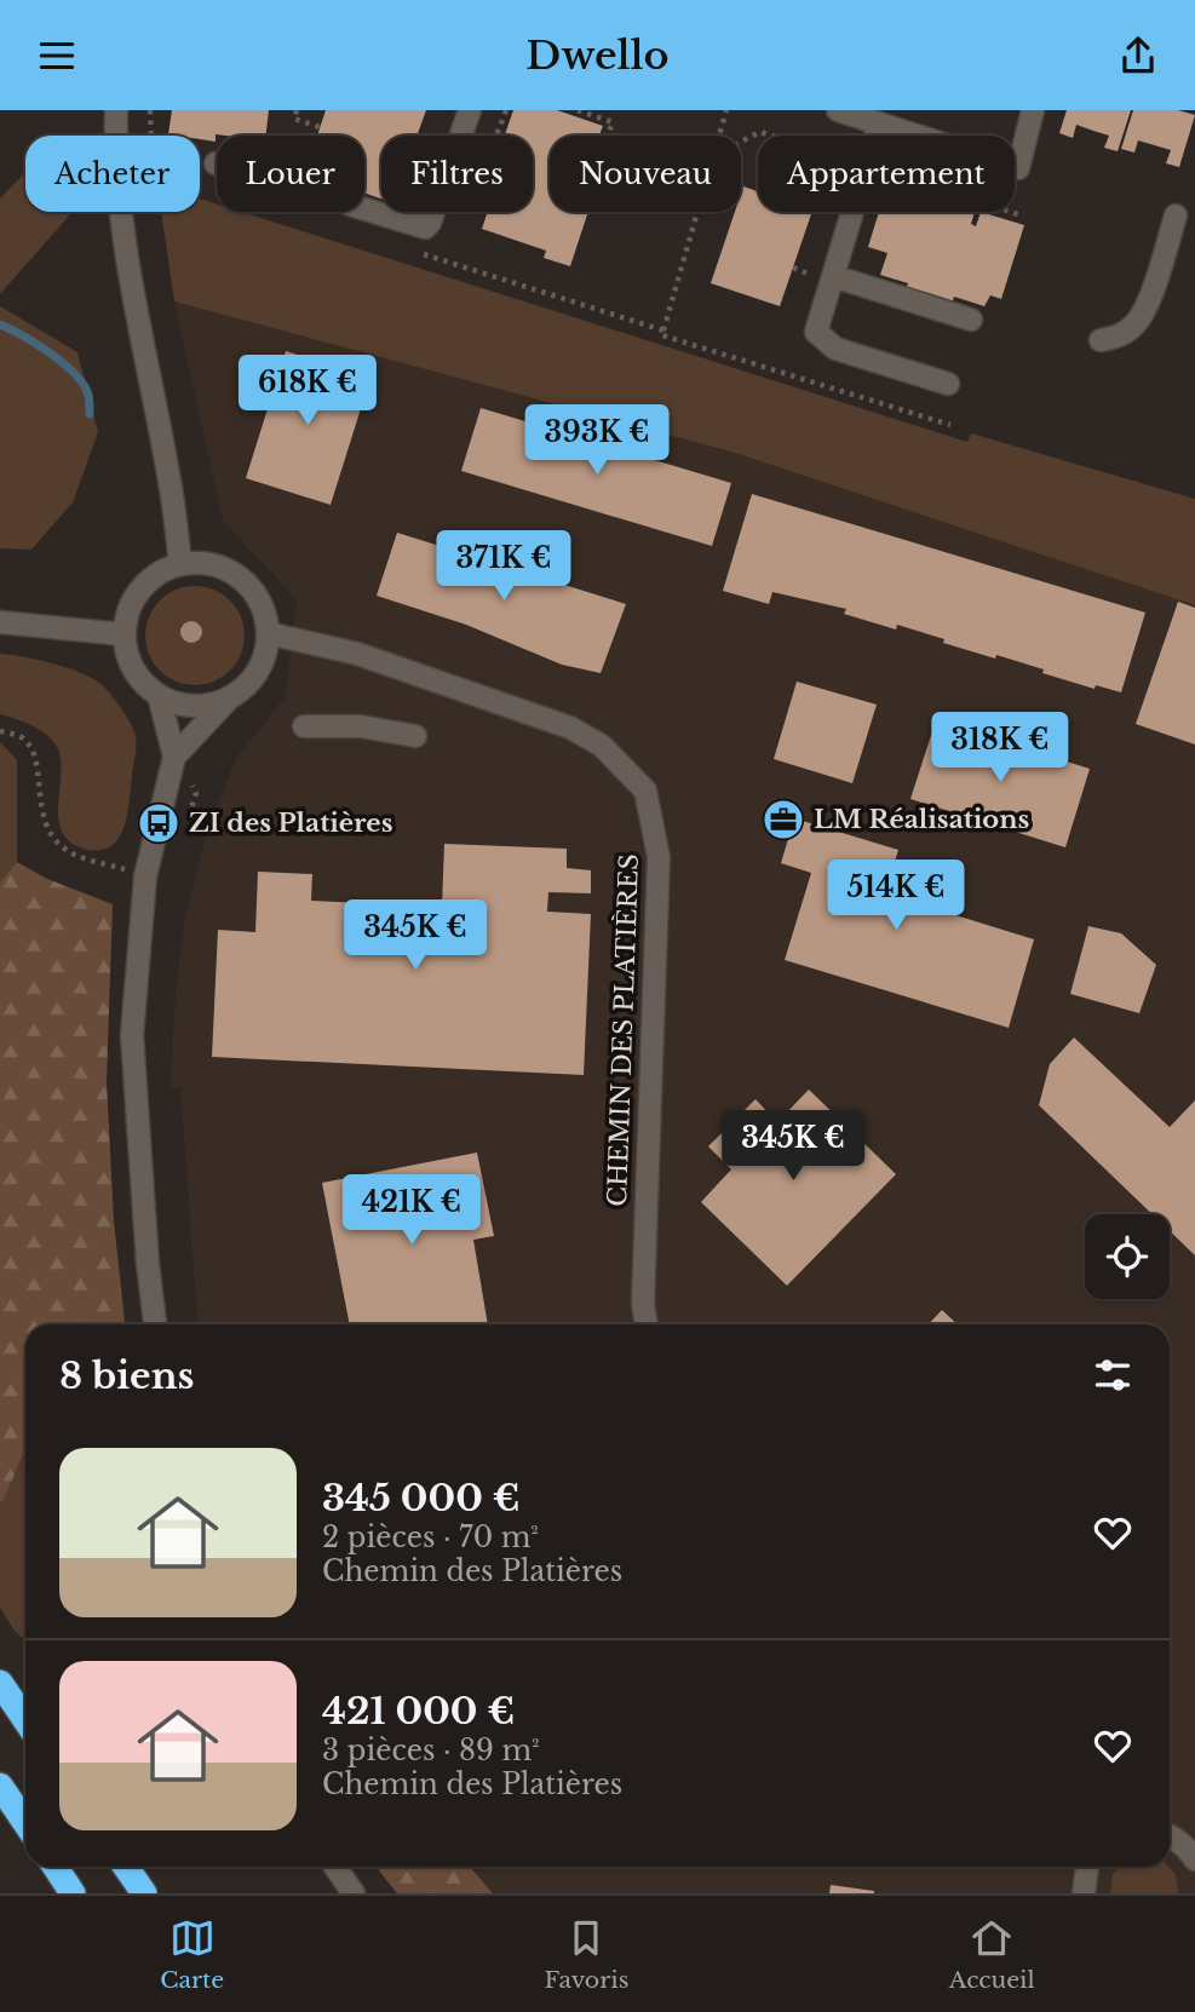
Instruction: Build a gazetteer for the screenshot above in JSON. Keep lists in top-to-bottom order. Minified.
{"streets":{"street":["CHEMIN DES PLATIÈRES"]},"places":{"office":["LM Réalisations"],"bus stop":["ZI des Platières"]},"page":{"header":"Dwello","chip":["Acheter","Louer","Filtres","Nouveau","Appartement"],"price":["618K €","393K €","371K €","318K €","514K €","345K €","345K €","421K €"],"heading":"8 biens","list":[{"name":"345 000 €","note":"2 pièces · 70 m² · Chemin des Platières"},{"name":"421 000 €","note":"3 pièces · 89 m² · Chemin des Platières"}],"tabs":["Carte","Favoris","Accueil"]}}
